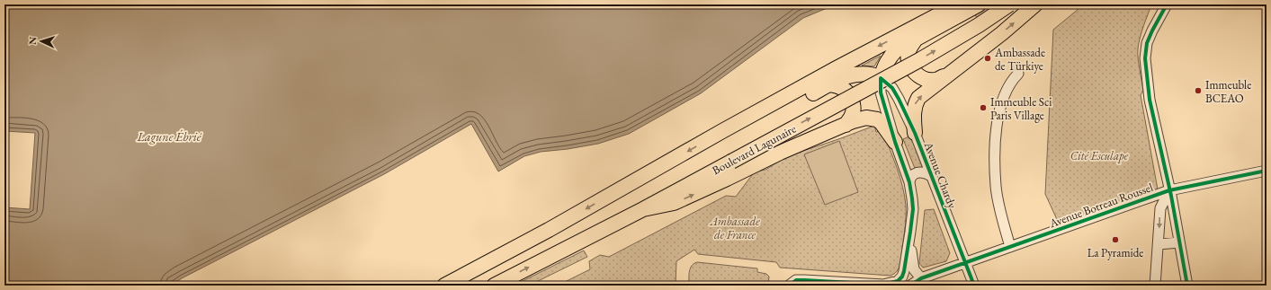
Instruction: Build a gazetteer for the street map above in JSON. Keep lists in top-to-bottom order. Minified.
{"streets":{"highway":["Boulevard Lagunaire"],"street":["Avenue Chardy","Avenue Botreau Roussel"]},"crossings":[["Avenue Chardy","Avenue Botreau Roussel"]],"water":["Lagune Ébrié"],"parks":["Cité Esculape","Ambassade de France"],"places":["Ambassade de Türkiye","Immeuble BCEAO","Immeuble Sci Paris Village","La Pyramide"],"north":"left"}
